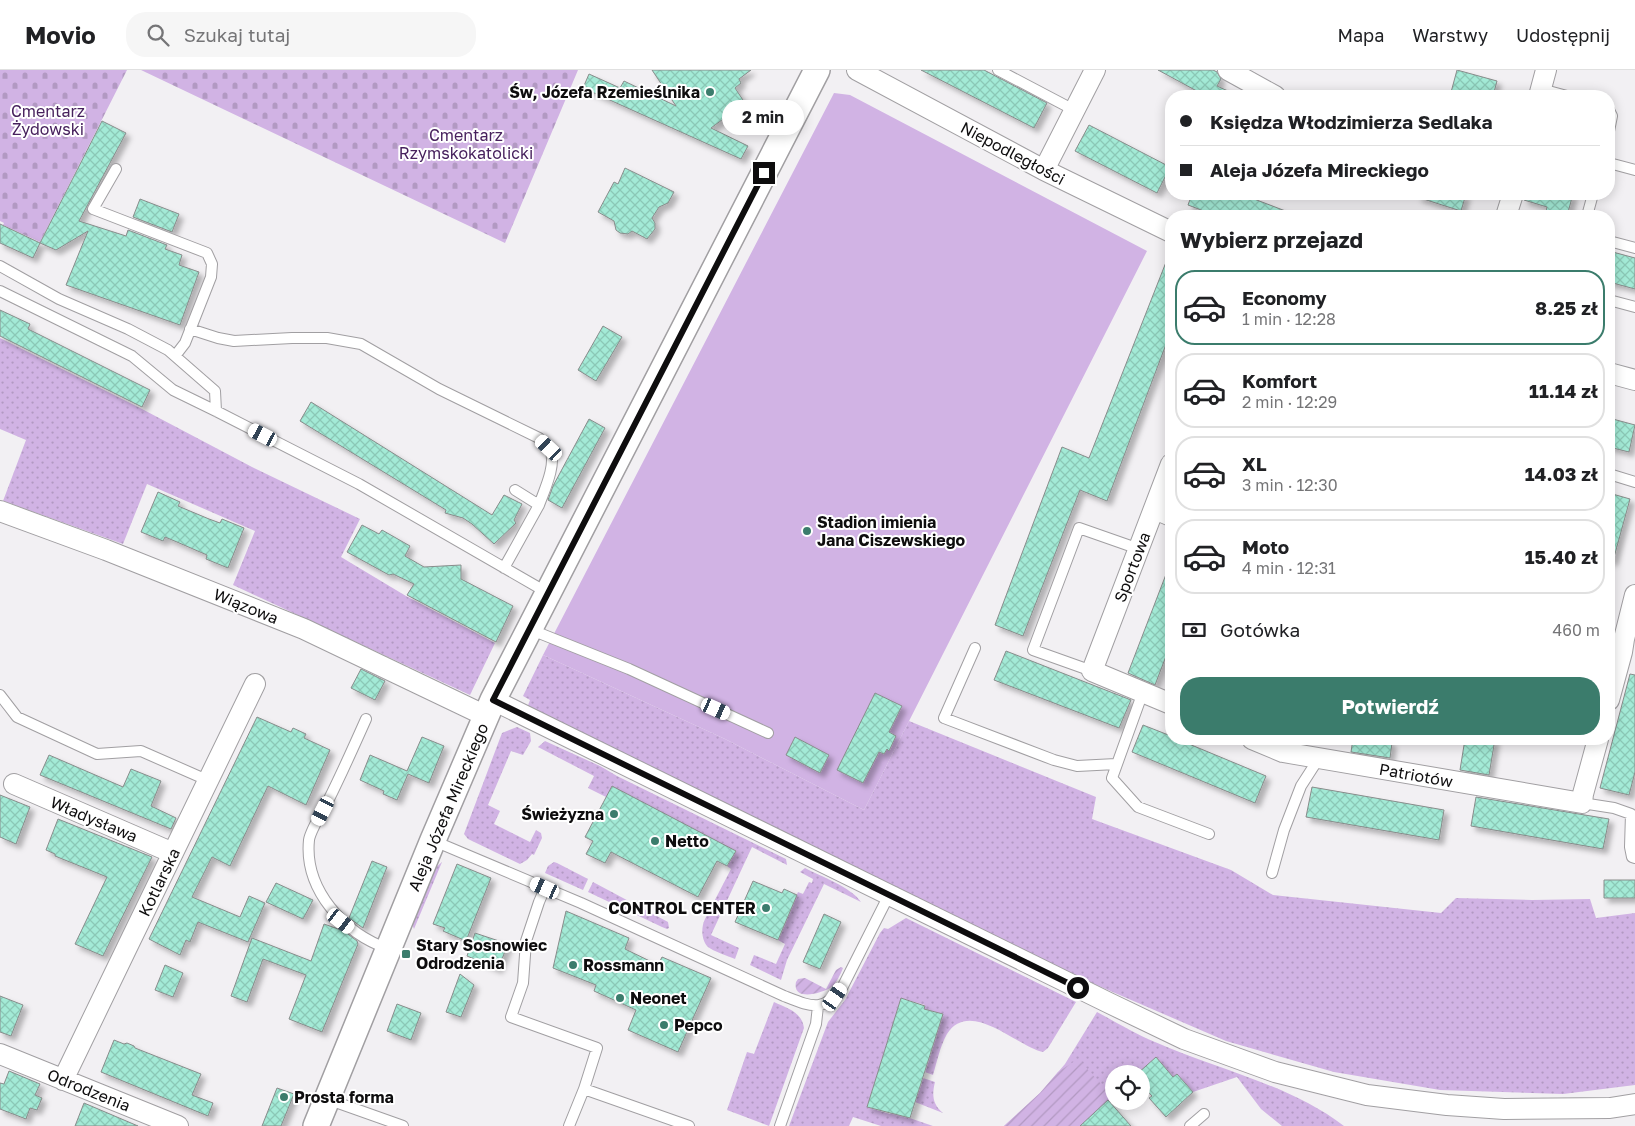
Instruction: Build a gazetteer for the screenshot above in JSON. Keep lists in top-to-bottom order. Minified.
{"streets":{"street":["Niepodległości","Sportowa","Wiązowa","Patriotów","Aleja Józefa Mireckiego","Władysława","Kotlarska","Odrodzenia"]},"crossings":[["Wiązowa","Aleja Józefa Mireckiego"],["Władysława","Kotlarska"],["Kotlarska","Odrodzenia"]],"parks":["Cmentarz Żydowski","Cmentarz Rzymskokatolicki"],"places":{"other":["Św, Józefa Rzemieślnika","Stadion imienia Jana Ciszewskiego","Świeżyzna","Netto","CONTROL CENTER","Rossmann","Neonet","Pepco","Prosta forma"],"transit":["Stary Sosnowiec Odrodzenia"]},"page":{"header":"Movio","search":"Szukaj tutaj","nav":["Mapa","Warstwy","Udostępnij"],"banner":["Księdza Włodzimierza Sedlaka","Aleja Józefa Mireckiego"],"bubble":"2 min","heading":"Wybierz przejazd","list":[{"name":"Economy","note":"1 min · 12:28","value":"8.25 zł"},{"name":"Komfort","note":"2 min · 12:29","value":"11.14 zł"},{"name":"XL","note":"3 min · 12:30","value":"14.03 zł"},{"name":"Moto","note":"4 min · 12:31","value":"15.40 zł"}],"pay":["Gotówka","460 m"],"buttons":"Potwierdź"}}
